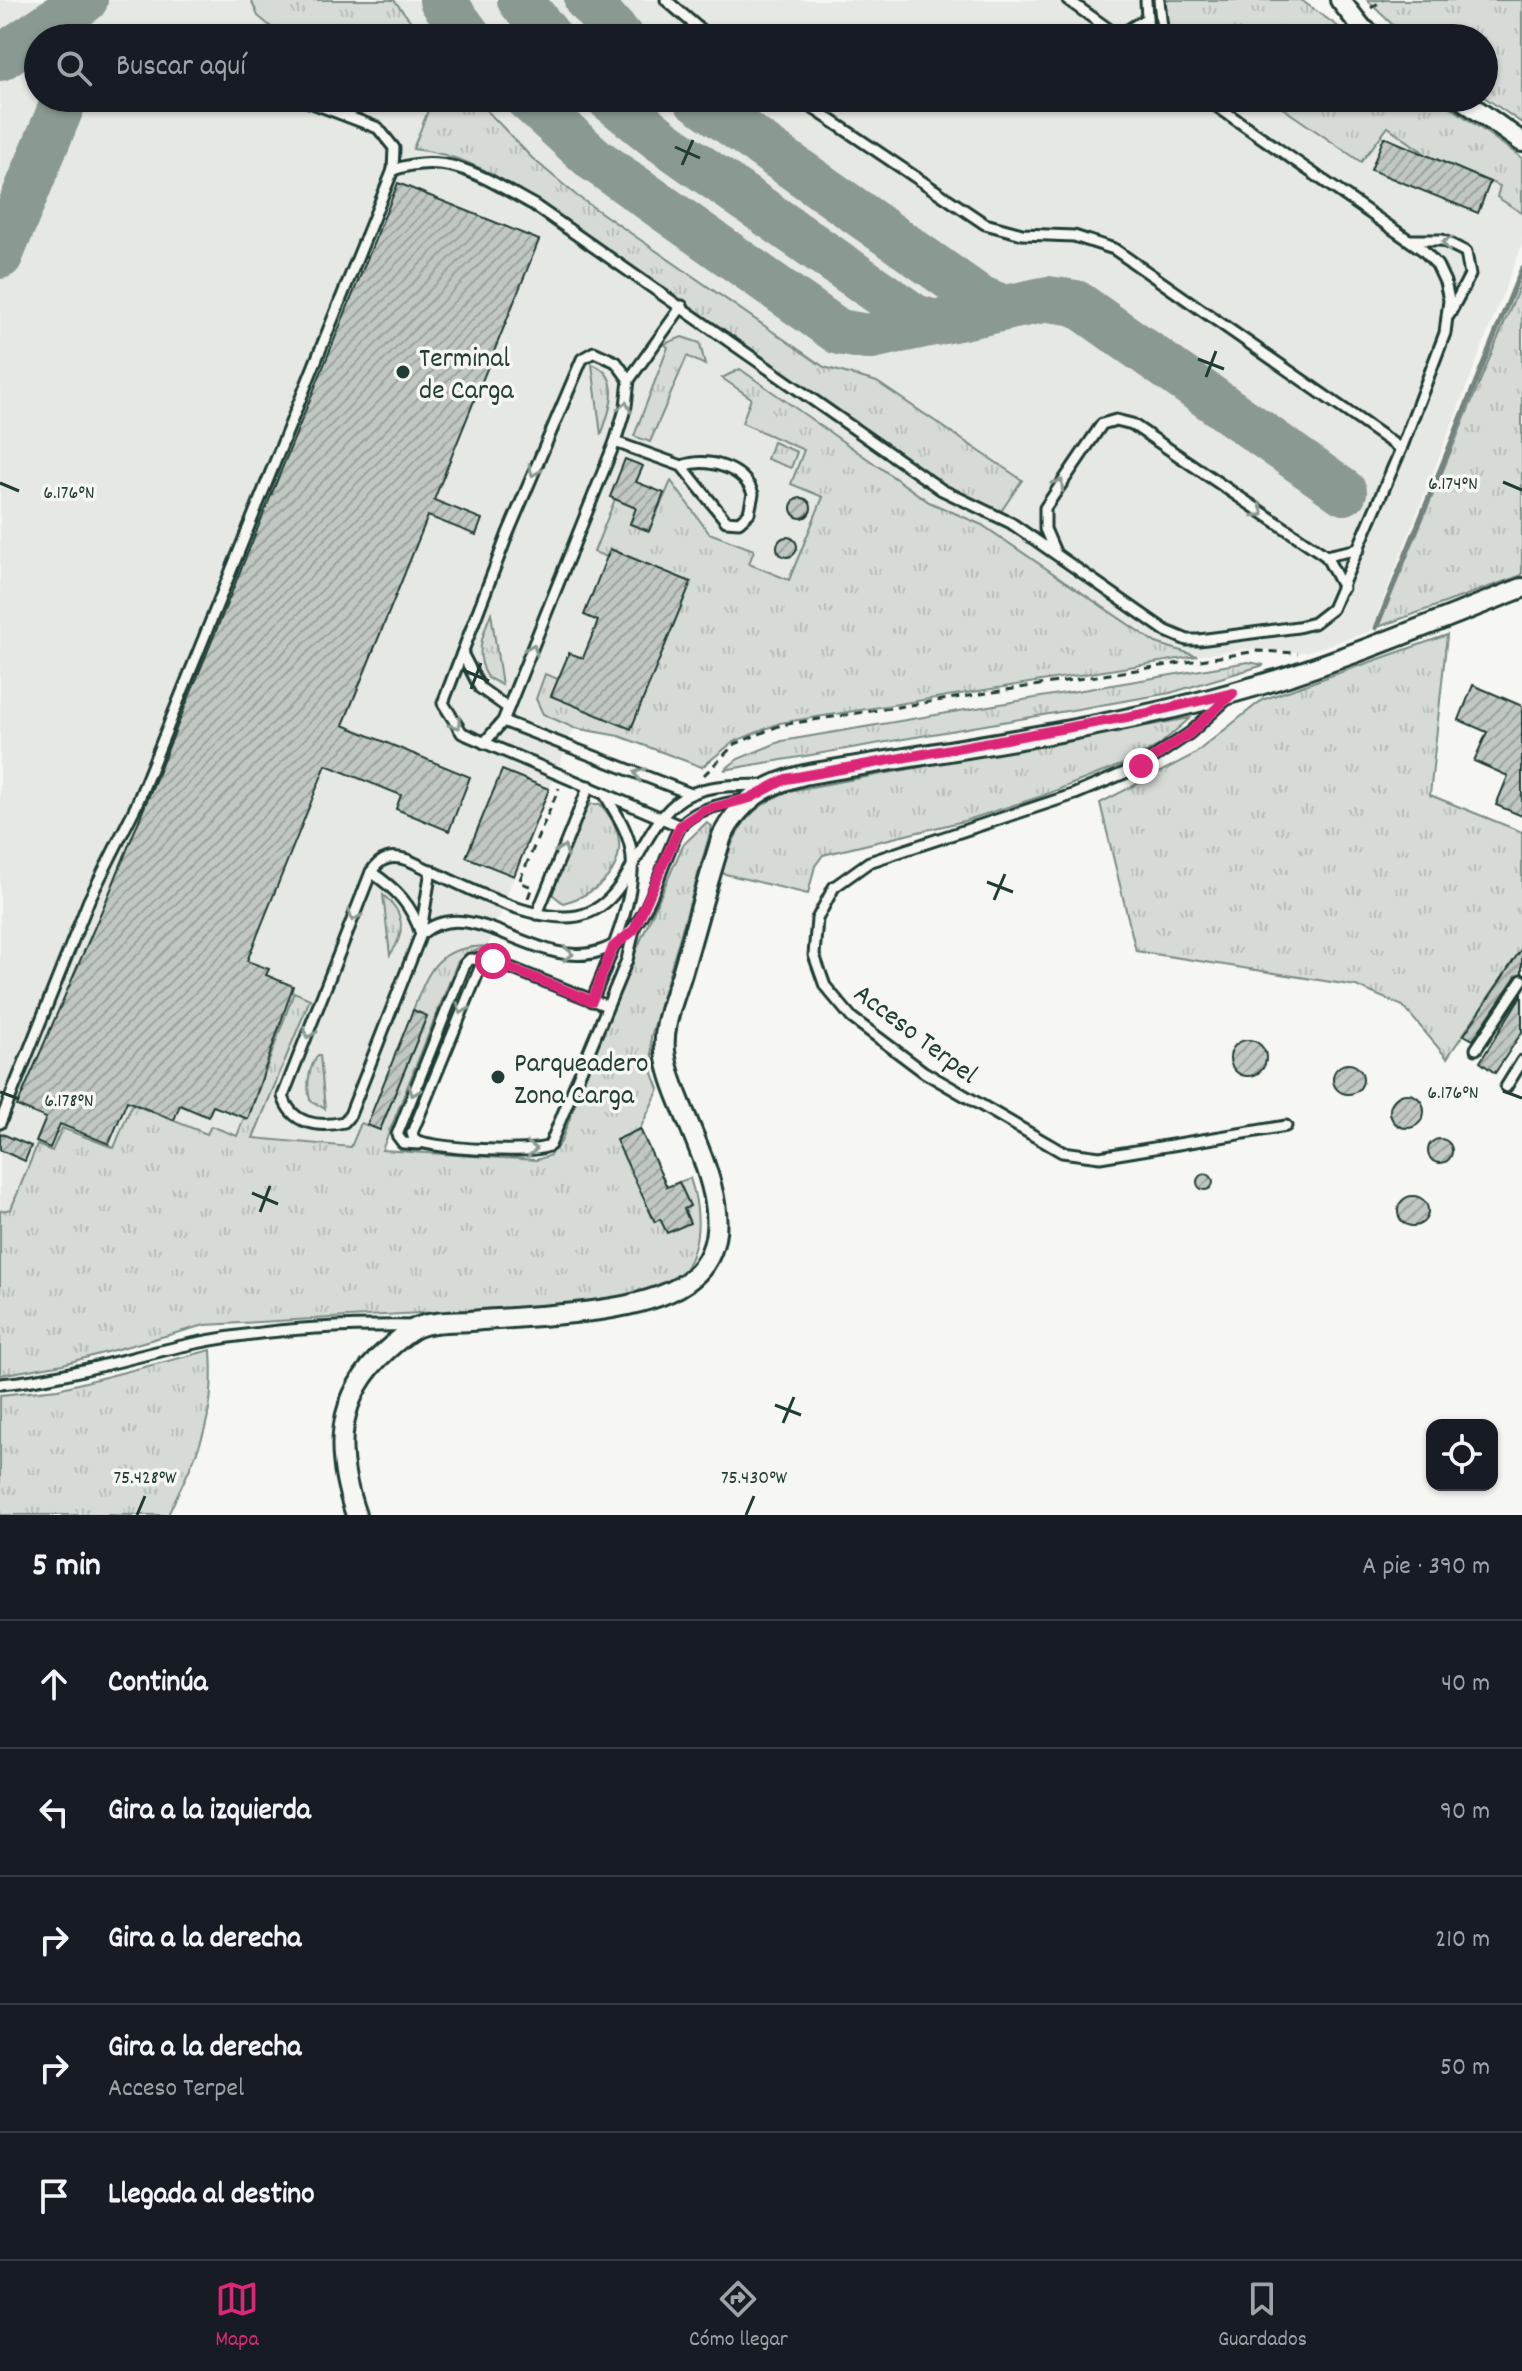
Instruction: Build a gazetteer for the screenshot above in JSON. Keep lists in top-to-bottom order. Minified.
{"streets":{"lane":["Acceso Terpel"]},"places":["Terminal de Carga","Parqueadero Zona Carga"],"page":{"search":"Buscar aquí","heading":["5 min","A pie · 390 m"],"list":[["Continúa","40 m"],["Gira a la izquierda","90 m"],["Gira a la derecha","210 m"],["Gira a la derecha","Acceso Terpel","50 m"],"Llegada al destino"],"nav":["Mapa","Cómo llegar","Guardados"]},"coordinates":["6.174°N","6.176°N","6.178°N","75.428°W","75.430°W"]}
